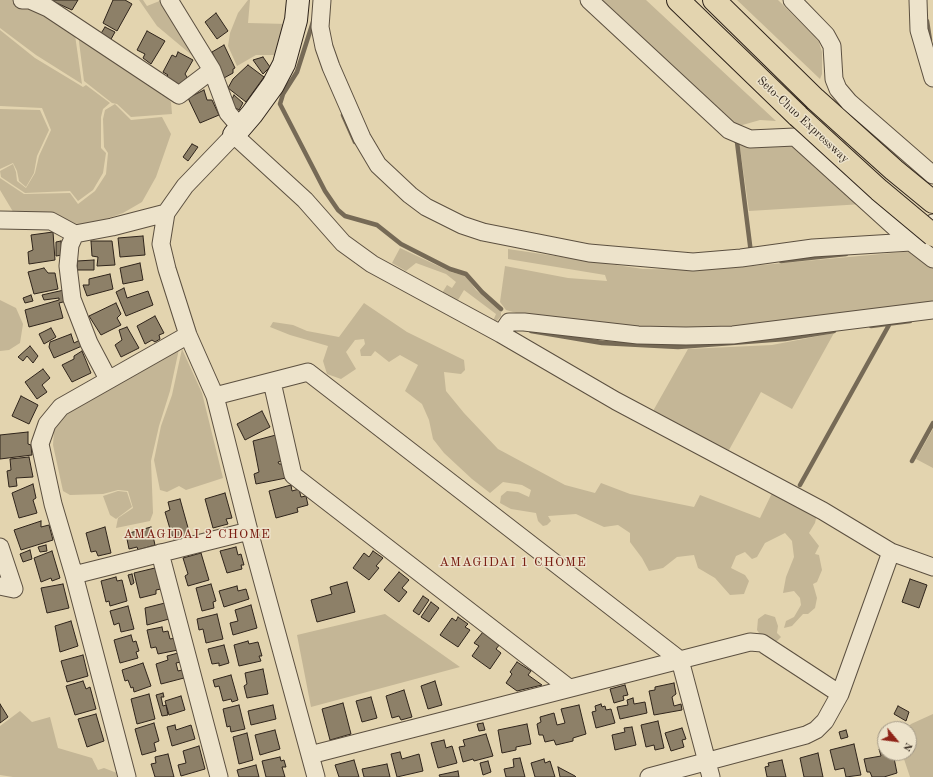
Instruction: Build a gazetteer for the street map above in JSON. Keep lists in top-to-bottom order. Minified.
{"streets":{"highway":["Seto-Chuo Expressway"]},"districts":["AMAGIDAI 2 CHOME","AMAGIDAI 1 CHOME"],"north":"bottom right"}
